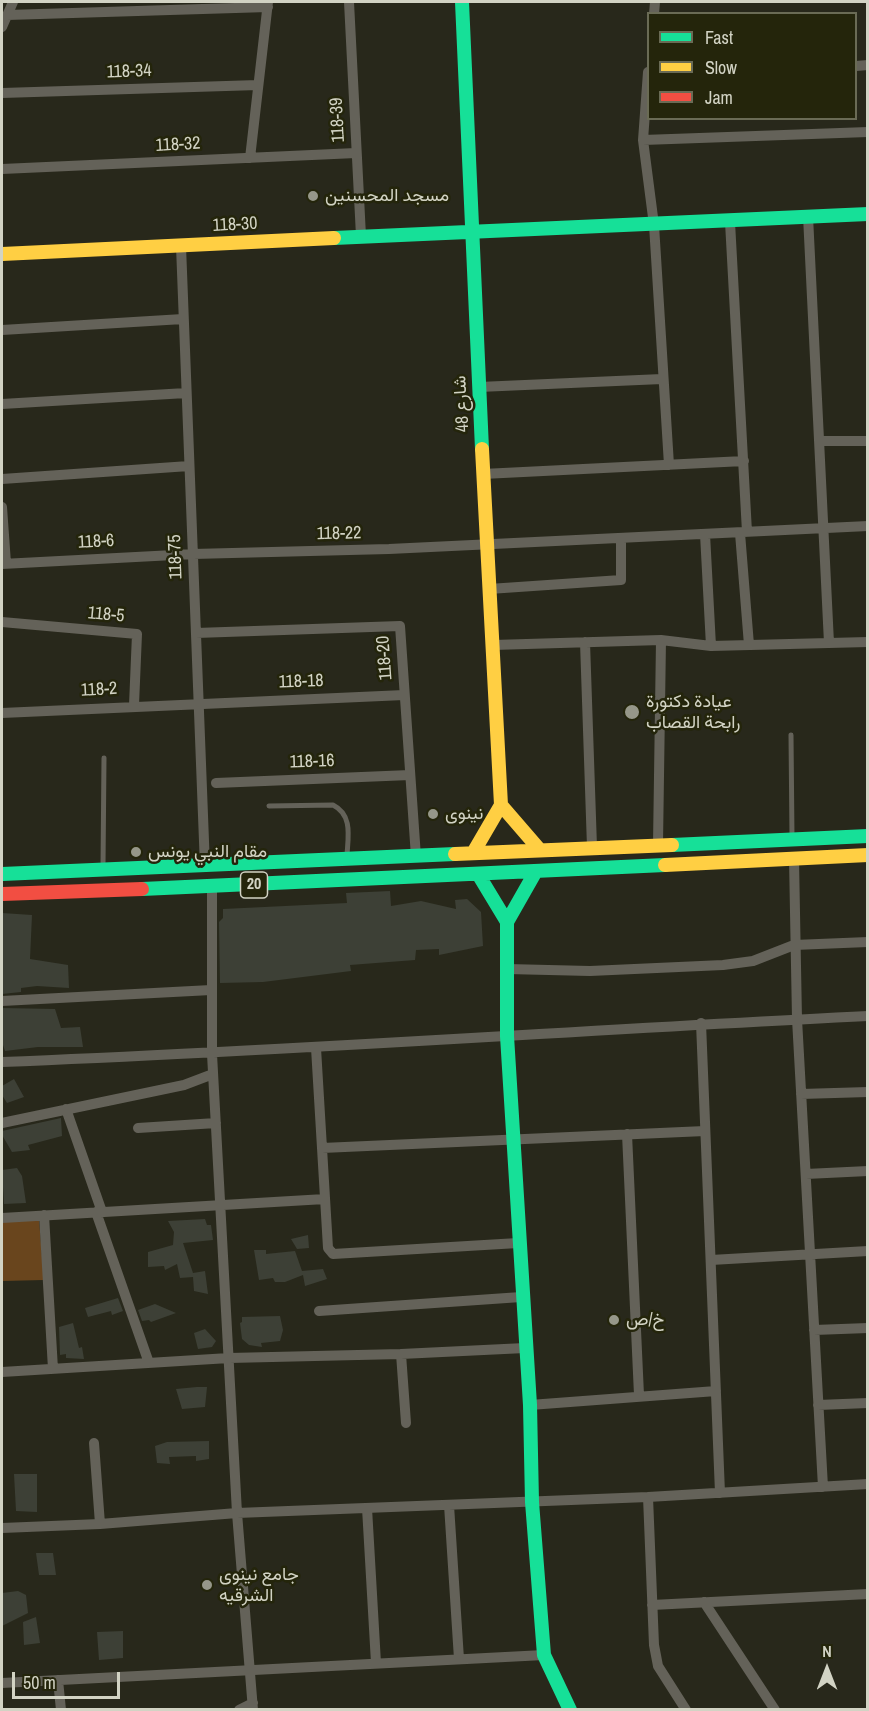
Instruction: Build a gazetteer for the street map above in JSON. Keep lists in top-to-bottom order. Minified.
{"streets":{"street":["118-34","118-39","118-32","118-30","شارع 48","118-22","118-6","118-75","118-5","118-20","118-18","118-2","118-16","20"]},"crossings":[["118-39","118-32"],["118-39","118-30"],["118-30","شارع 48"],["118-30","118-75"],["شارع 48","118-22"],["118-22","118-6"],["118-22","118-75"],["118-6","118-75"],["118-75","118-20"],["118-75","118-18"],["118-75","118-2"],["118-75","20"],["118-5","118-2"],["118-20","118-18"],["118-20","118-16"],["118-20","20"],["118-18","118-2"]],"places":["مسجد المحسنين","عيادة دكتورة رابحة القصاب","نينوى","مقام النبي يونس","خ/ص","جامع نينوى الشرقيه"],"legend":["Fast","Slow","Jam"],"scale_bar":"50 m","north":"top"}
